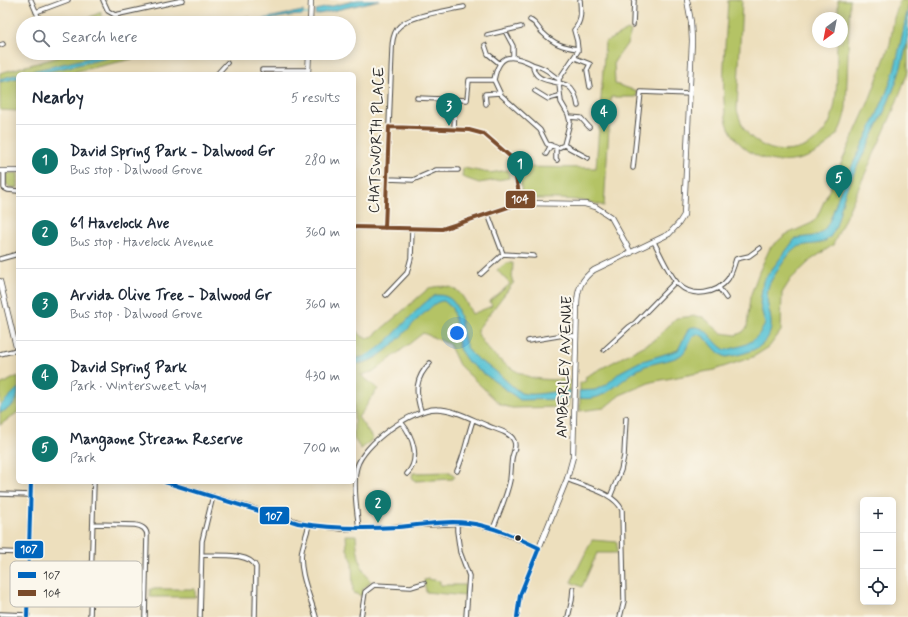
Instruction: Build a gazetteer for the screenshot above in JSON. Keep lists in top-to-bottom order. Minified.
{"streets":{"street":["CHATSWORTH PLACE","AMBERLEY AVENUE"]},"lines":["transit line 104","transit line 107"],"legend":["107","104"],"north":"bottom left","page":{"search":"Search here","heading":["Nearby","5 results"],"pins":["3","4","1","5","2"],"list":[{"mark":"1","name":"David Spring Park - Dalwood Gr","note":"Bus stop · Dalwood Grove","value":"280 m"},{"mark":"2","name":"61 Havelock Ave","note":"Bus stop · Havelock Avenue","value":"360 m"},{"mark":"3","name":"Arvida Olive Tree - Dalwood Gr","note":"Bus stop · Dalwood Grove","value":"360 m"},{"mark":"4","name":"David Spring Park","note":"Park · Wintersweet Way","value":"430 m"},{"mark":"5","name":"Mangaone Stream Reserve","note":"Park","value":"700 m"}],"map_buttons":["+","−"]}}
